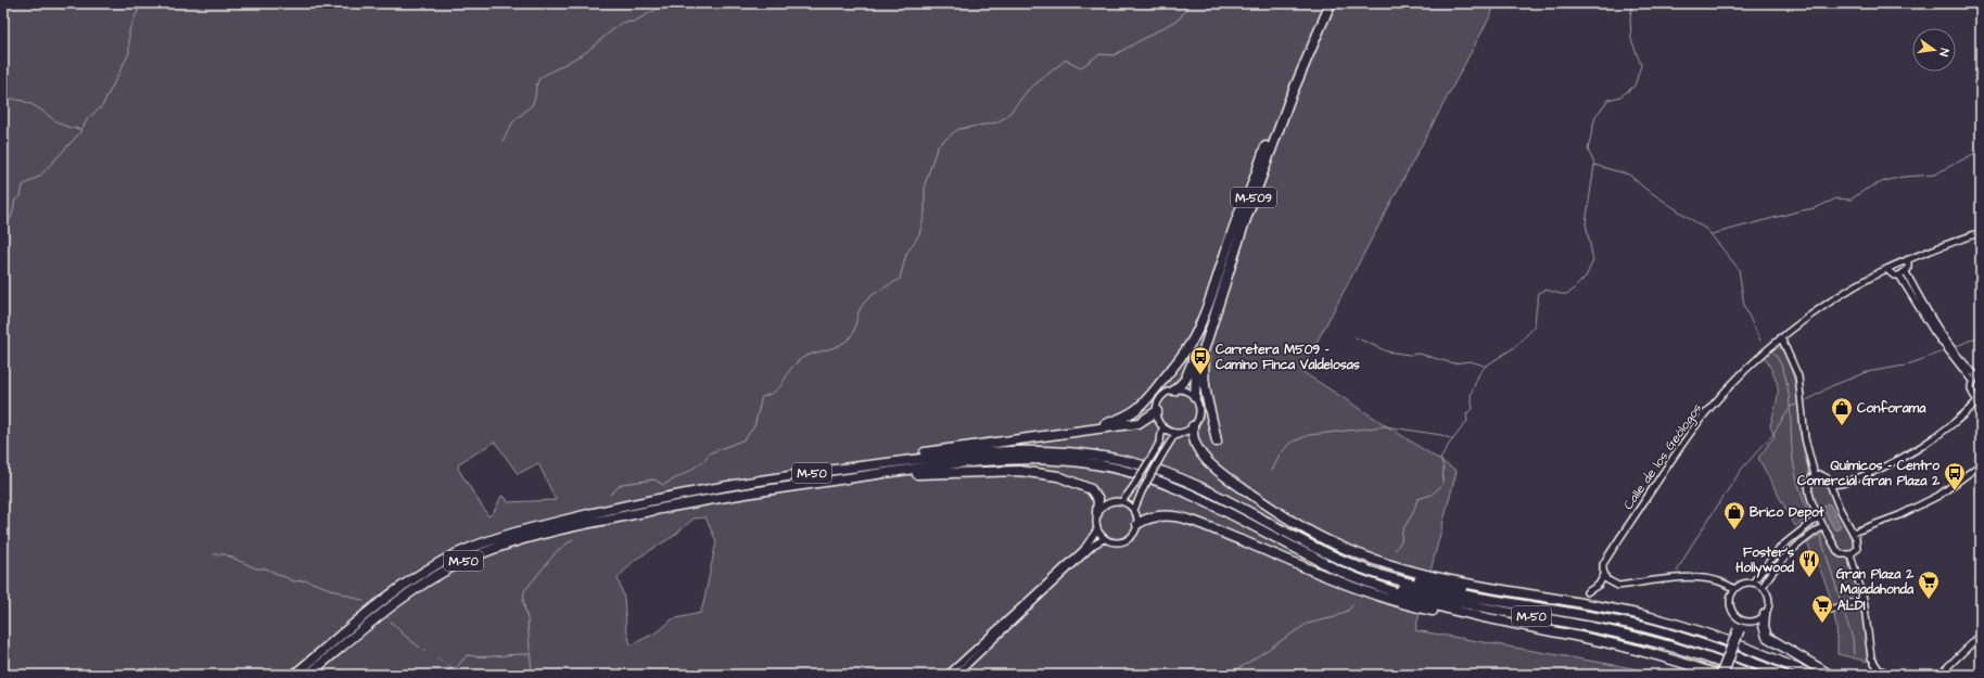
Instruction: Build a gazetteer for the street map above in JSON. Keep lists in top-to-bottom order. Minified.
{"streets":{"highway":["M-509","M-50"],"street":["Calle de los Geólogos"]},"places":{"bus stop":["Carretera M509 - Camino Finca Valdelosas","Químicos - Centro Comercial Gran Plaza 2"],"shop":["Conforama","Brico Depot"],"restaurant":["Foster's Hollywood"],"supermarket":["Gran Plaza 2 Majadahonda","ALDI"]},"north":"right"}
